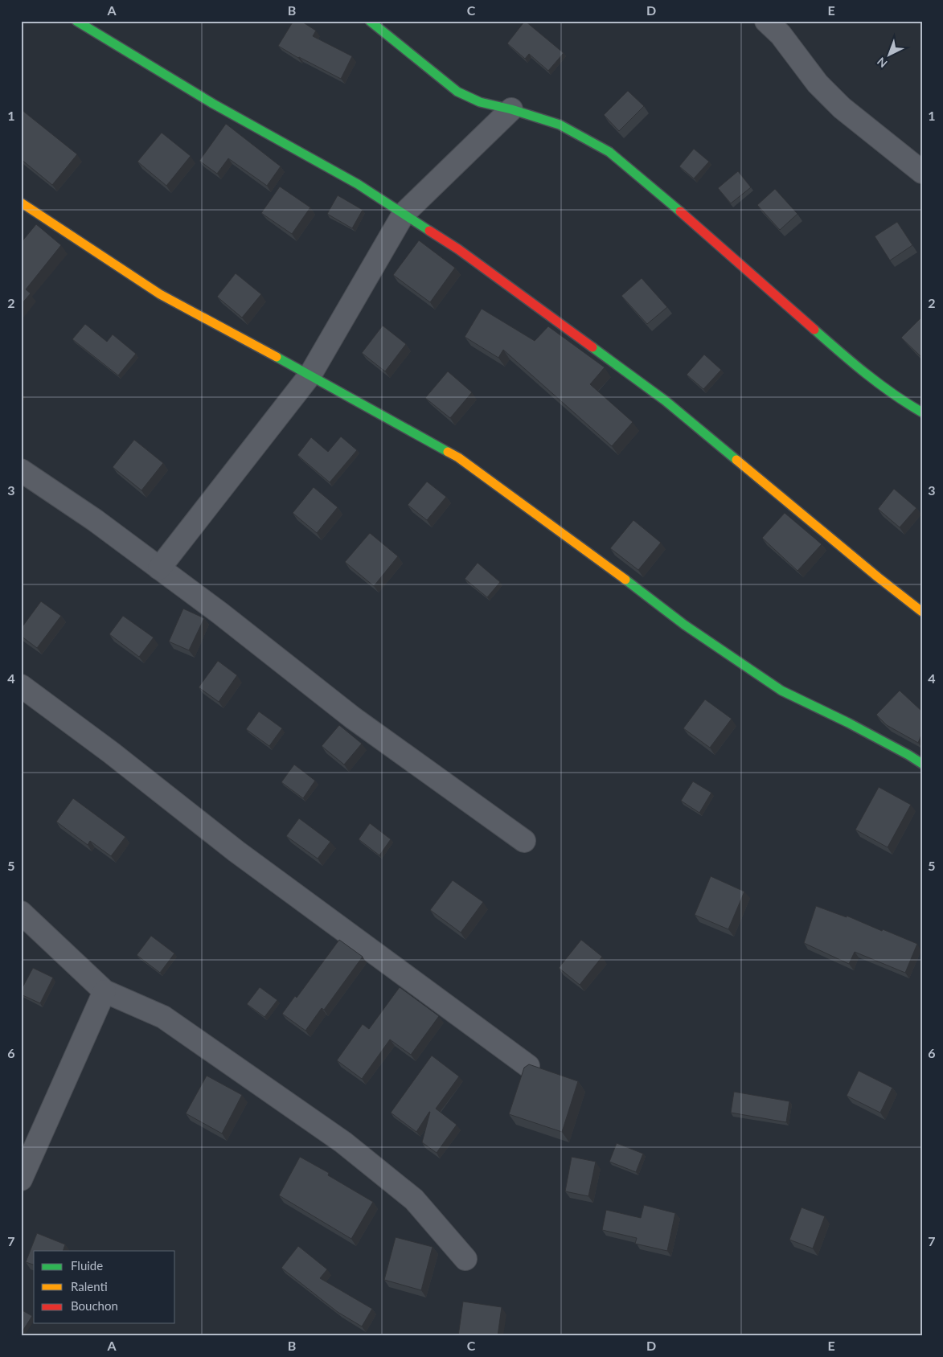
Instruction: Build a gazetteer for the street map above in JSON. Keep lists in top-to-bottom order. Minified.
{"legend":["Fluide","Ralenti","Bouchon"],"north":"bottom left","grid":{"columns":["A","B","C","D","E"],"rows":["1","2","3","4","5","6","7"]}}
